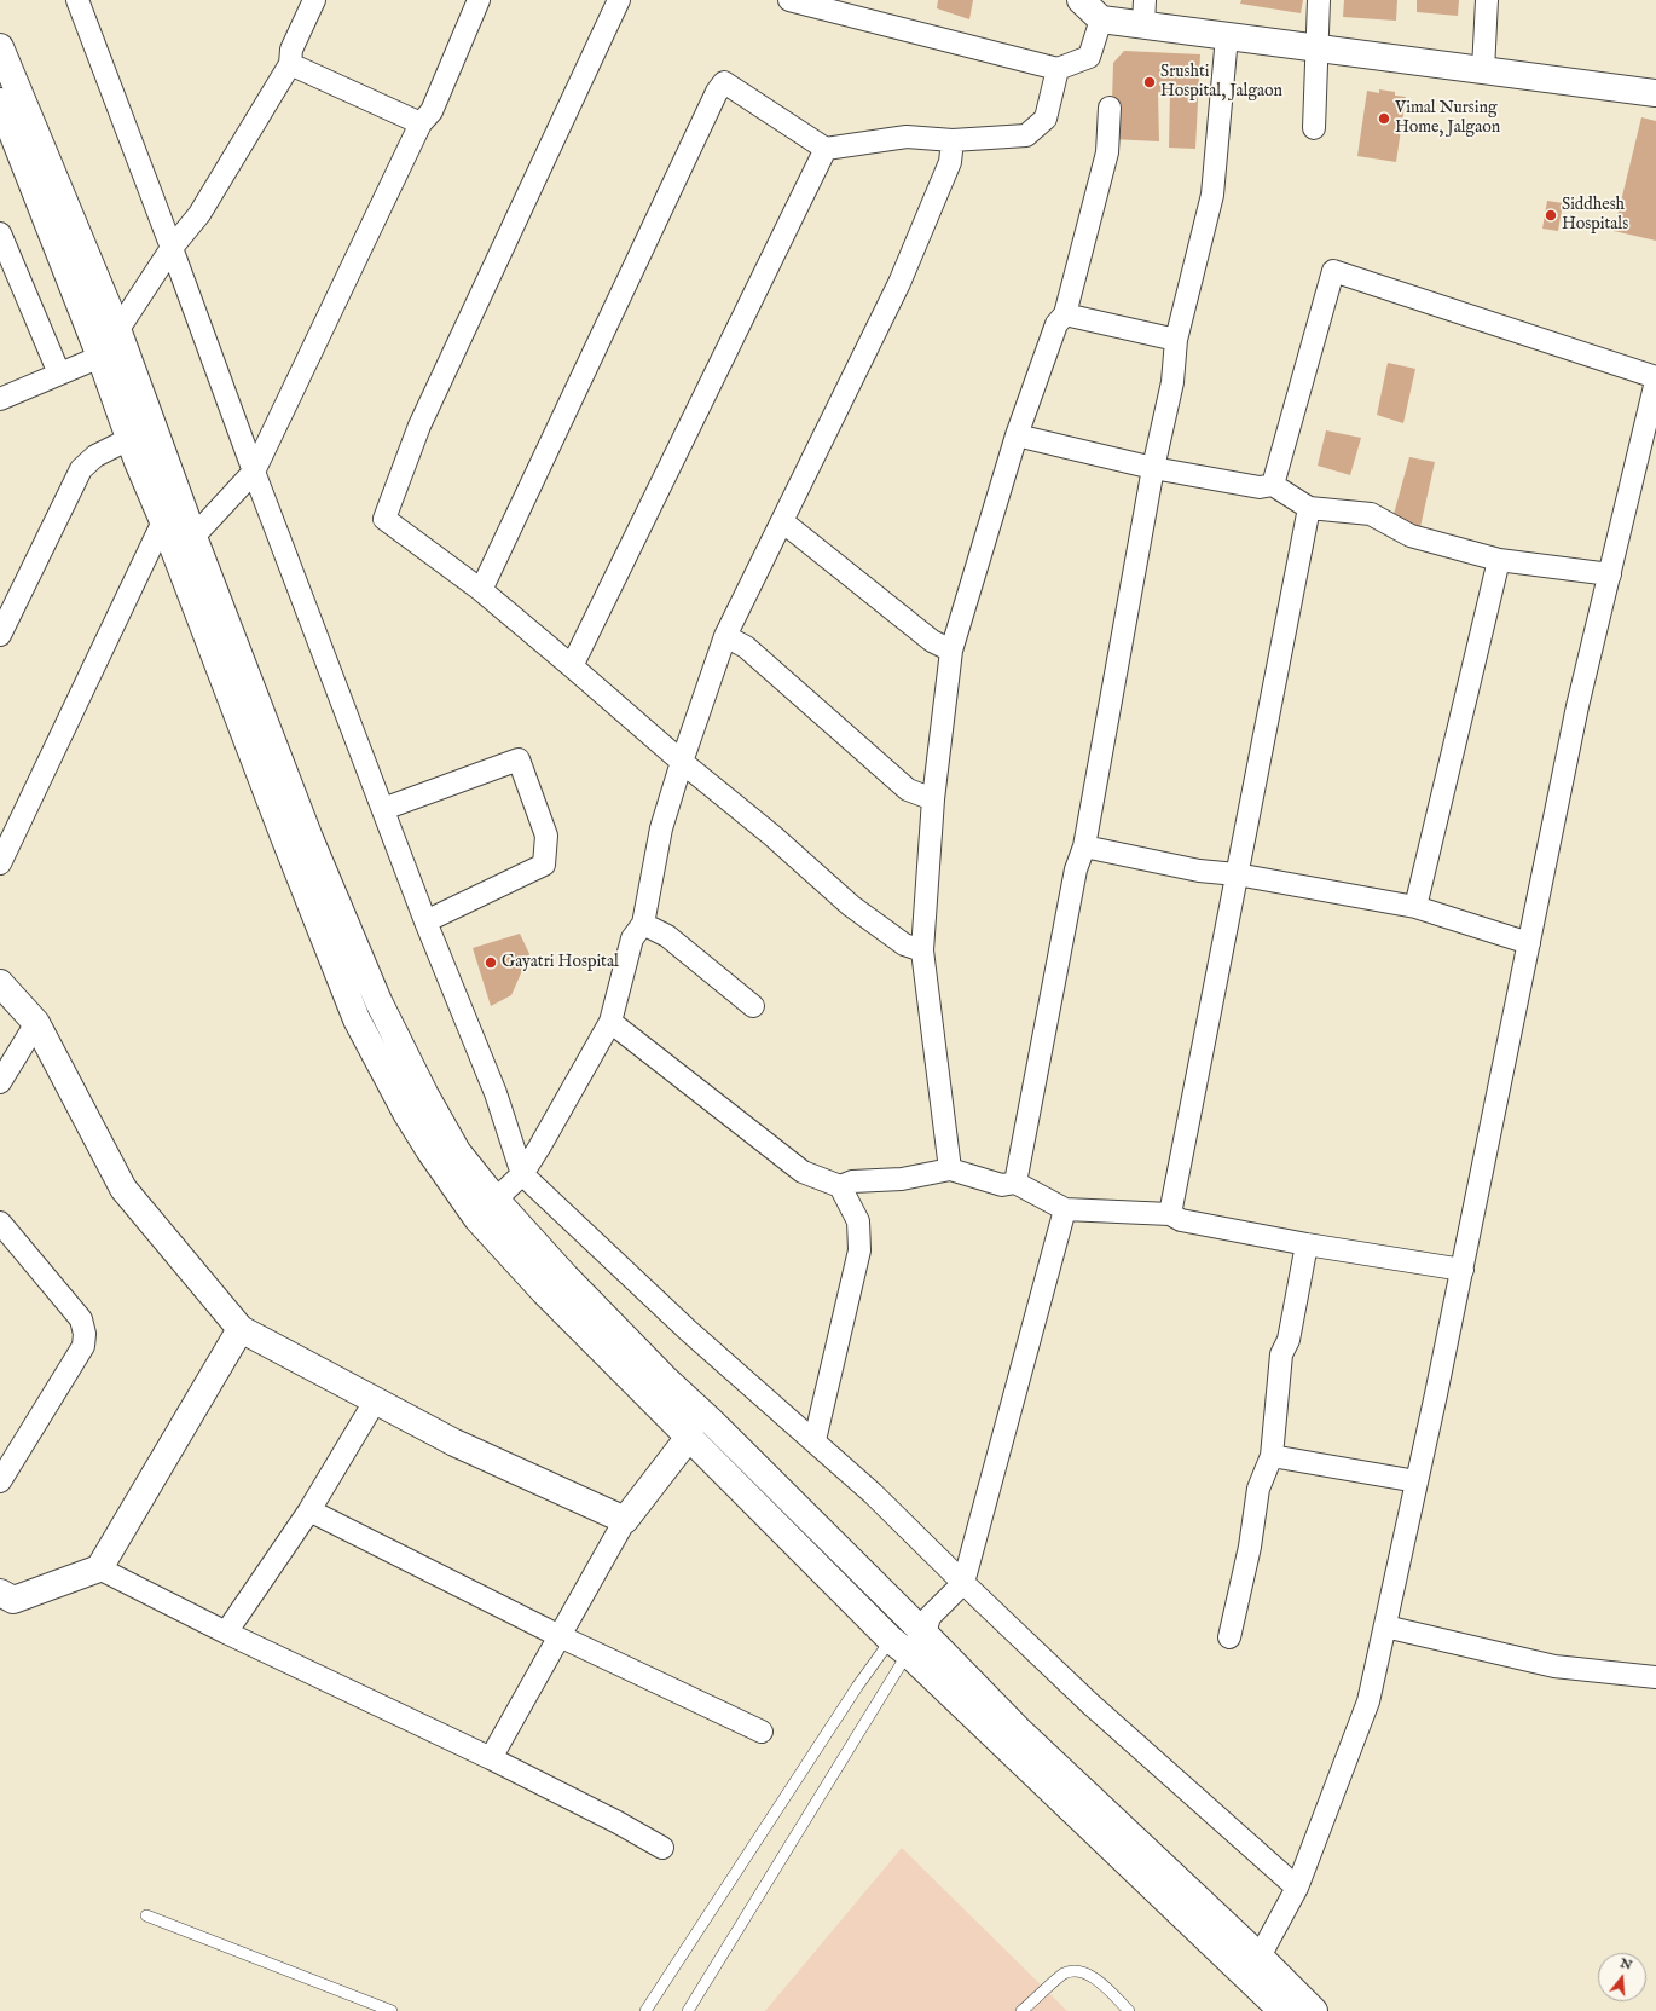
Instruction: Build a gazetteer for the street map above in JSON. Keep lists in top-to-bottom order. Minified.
{"places":["Srushti Hospital, Jalgaon","Vimal Nursing Home, Jalgaon","Siddhesh Hospitals","Gayatri Hospital"],"north":"top"}
